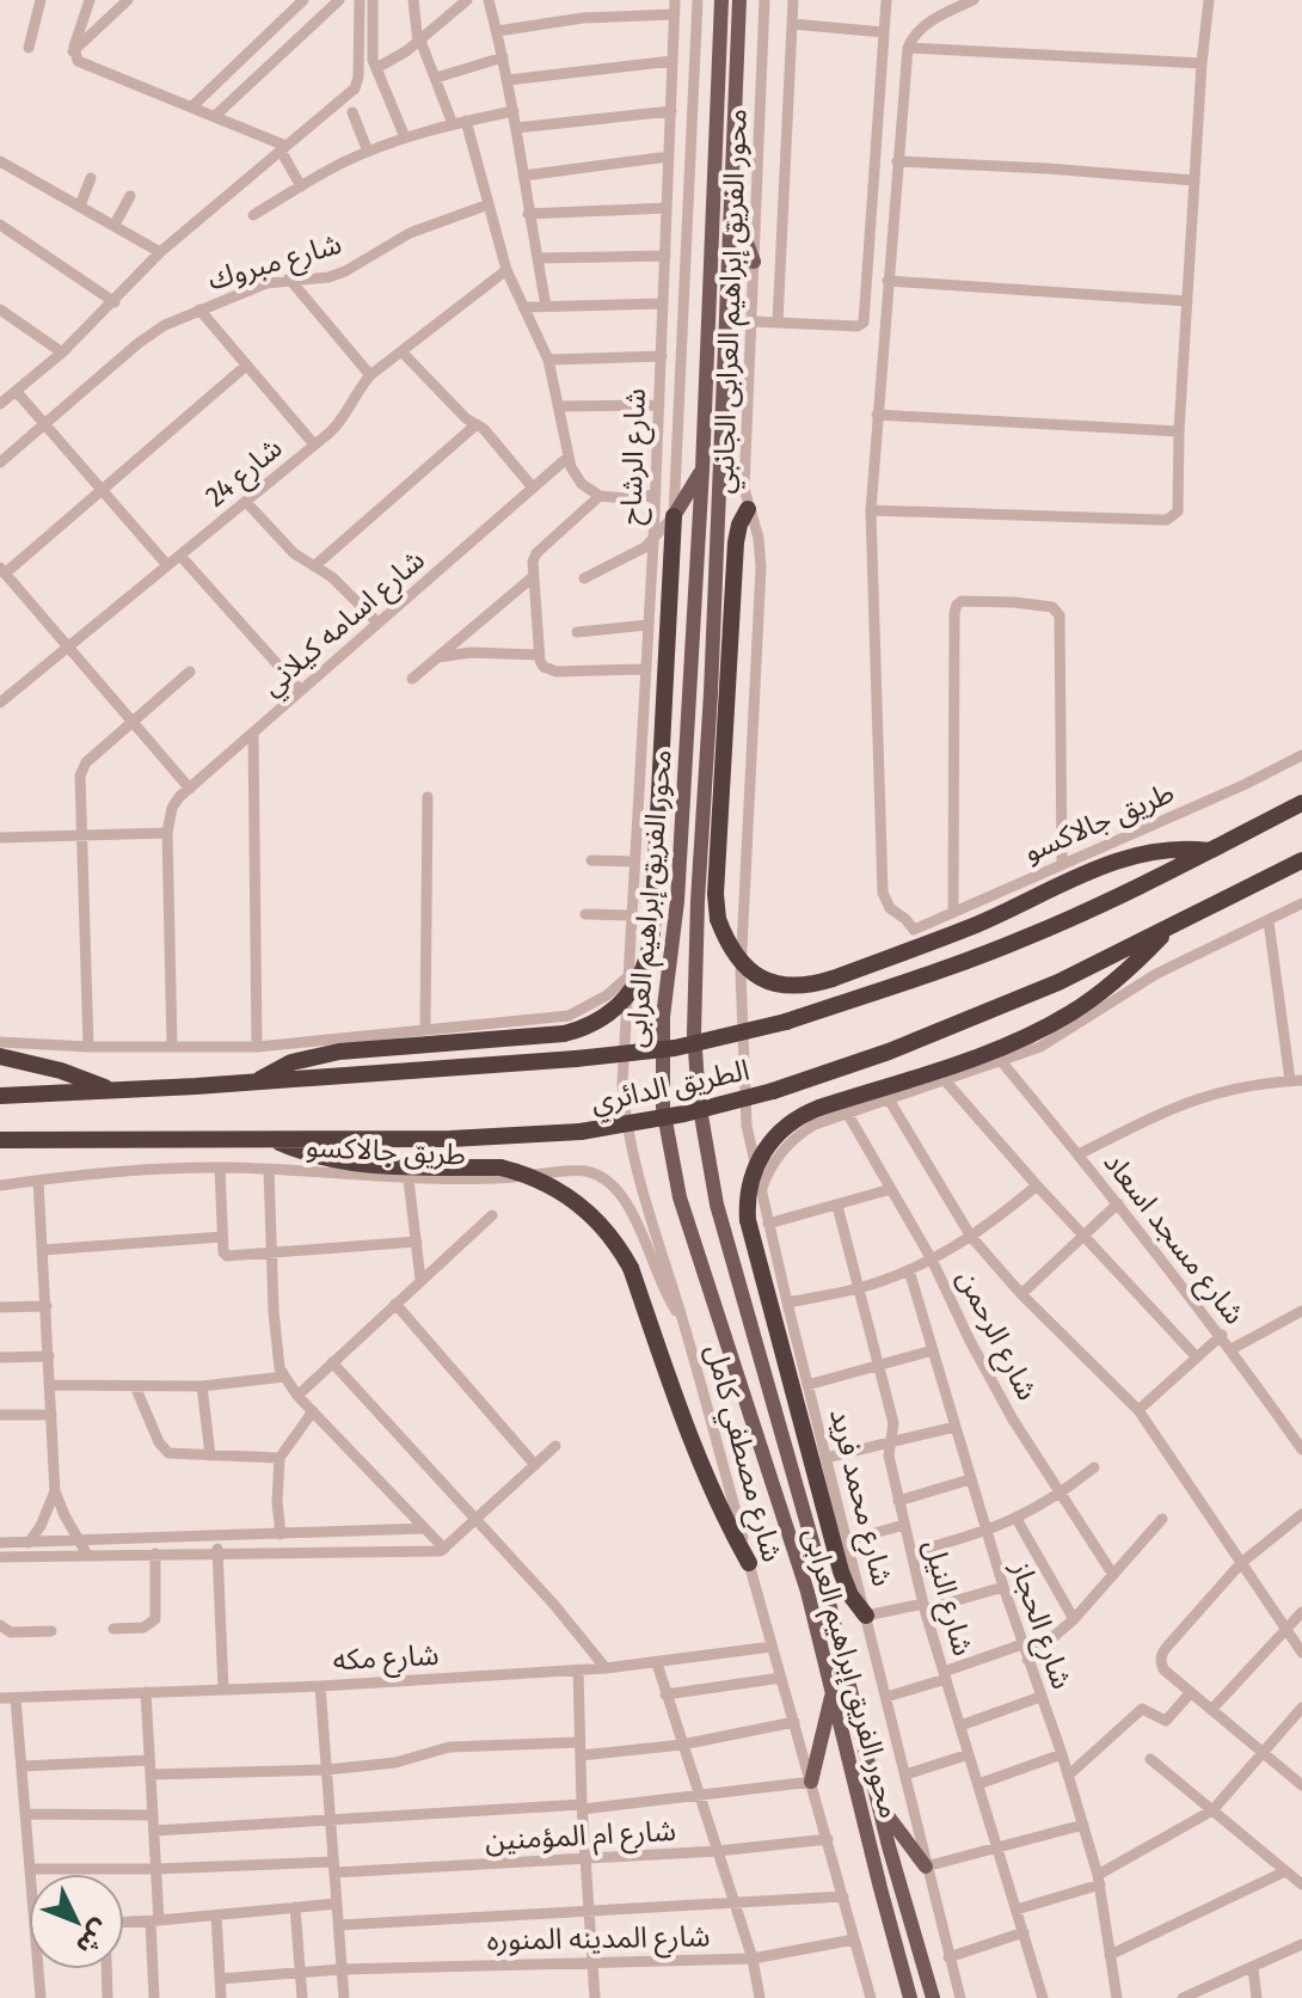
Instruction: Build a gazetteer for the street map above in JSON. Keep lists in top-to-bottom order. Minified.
{"streets":{"highway":["الطريق الدائري"],"main road":["محور الفريق إبراهيم العرابى"],"street":["شارع مبروك","محور الفريق إبراهيم العرابى الجانبي","شارع الرشاح","شارع 24","شارع اسامه كيلاني","طريق جالاكسو","شارع مسجد اسعاد","شارع الرحمن","شارع مصطفي كامل","شارع محمد فريد","شارع النيل","شارع الحجاز","شارع مكه","شارع ام المؤمنين","شارع المدينه المنوره"]},"crossings":[["محور الفريق إبراهيم العرابى الجانبي","شارع محمد فريد"],["شارع الرشاح","شارع مصطفي كامل"],["طريق جالاكسو","شارع مصطفي كامل"],["شارع مصطفي كامل","شارع مكه"],["شارع مصطفي كامل","شارع ام المؤمنين"],["شارع مصطفي كامل","شارع المدينه المنوره"]],"north":"bottom right"}
